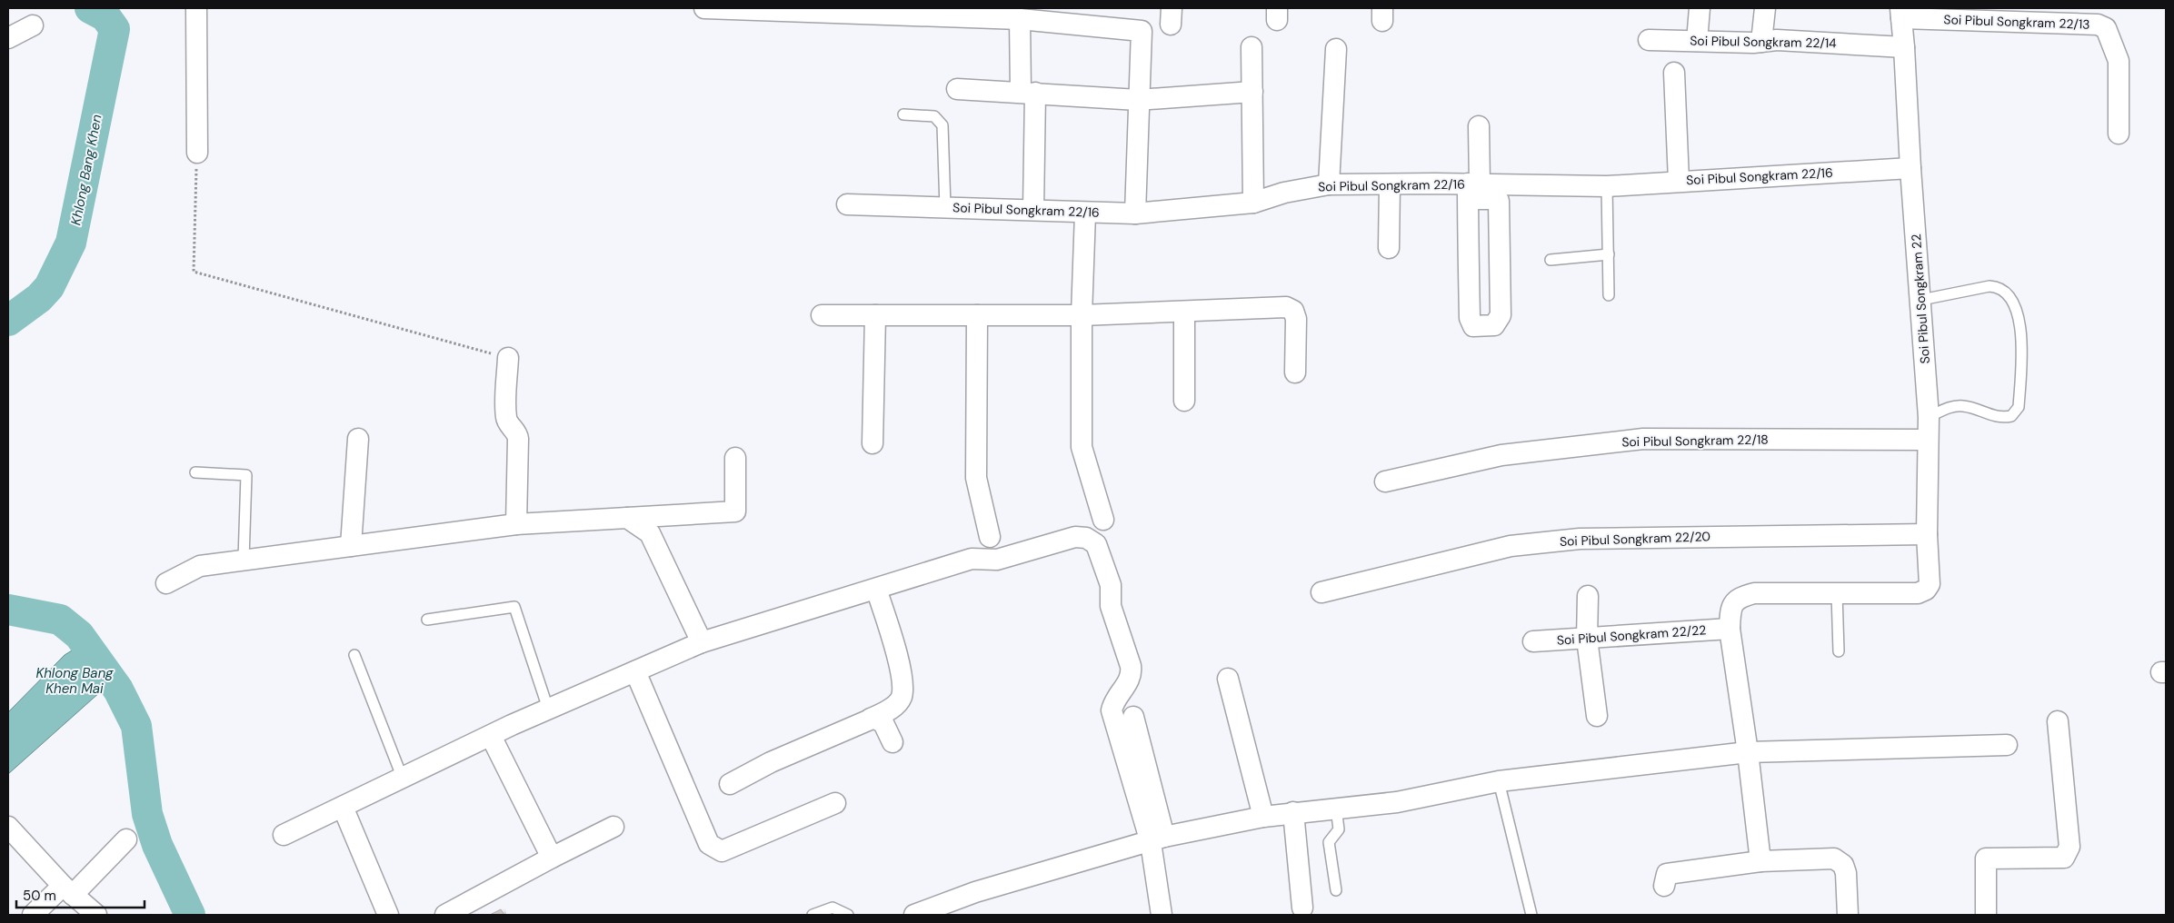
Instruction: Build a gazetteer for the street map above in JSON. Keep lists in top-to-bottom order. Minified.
{"streets":{"street":["Soi Pibul Songkram 22/13","Soi Pibul Songkram 22/14","Soi Pibul Songkram 22/16","Soi Pibul Songkram 22","Soi Pibul Songkram 22/18","Soi Pibul Songkram 22/20","Soi Pibul Songkram 22/22"]},"crossings":[["Soi Pibul Songkram 22/13","Soi Pibul Songkram 22"],["Soi Pibul Songkram 22/14","Soi Pibul Songkram 22"],["Soi Pibul Songkram 22/16","Soi Pibul Songkram 22"],["Soi Pibul Songkram 22","Soi Pibul Songkram 22/18"],["Soi Pibul Songkram 22","Soi Pibul Songkram 22/20"]],"water":["Khlong Bang Khen","Khlong Bang Khen Mai"],"scale_bar":"50 m"}
